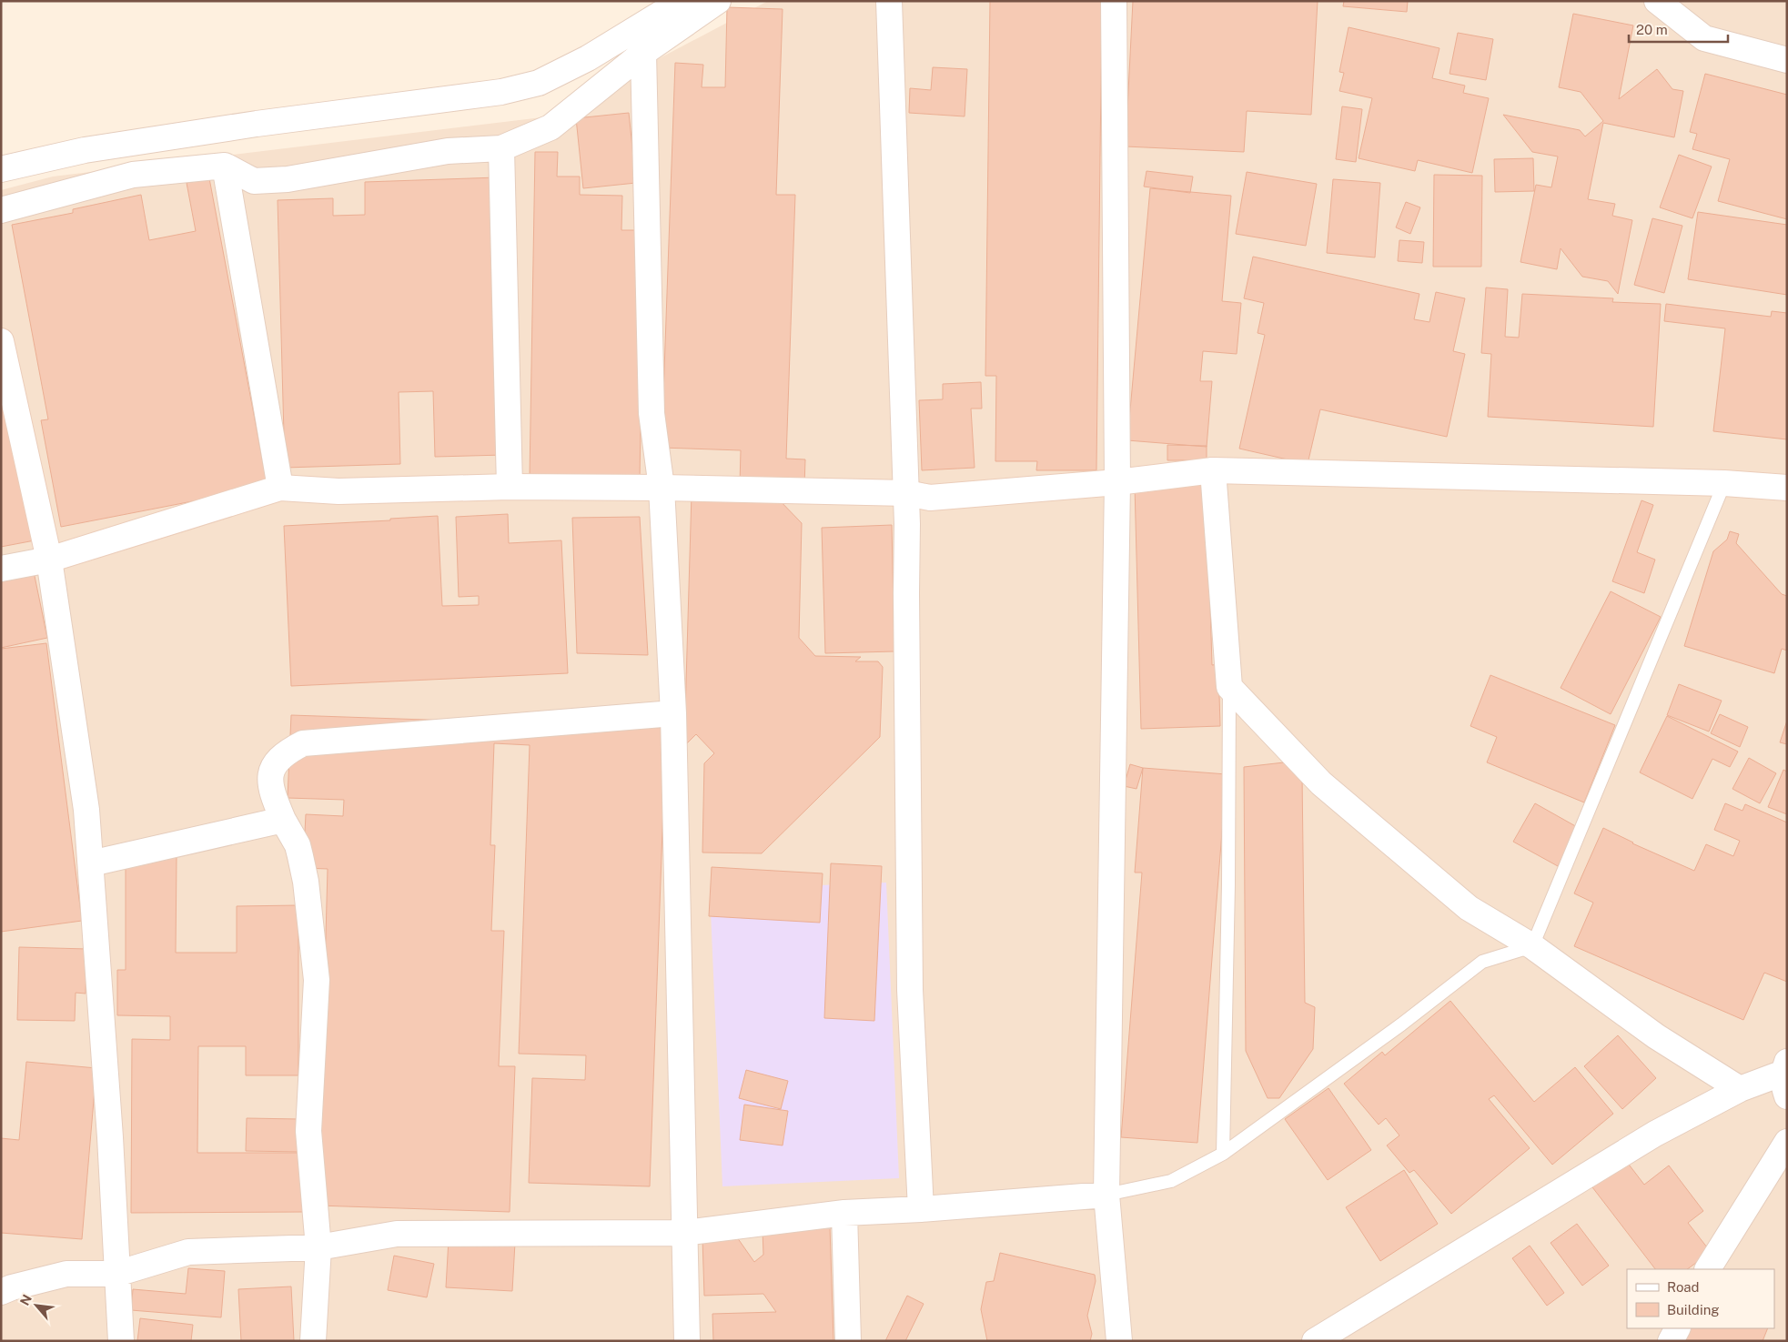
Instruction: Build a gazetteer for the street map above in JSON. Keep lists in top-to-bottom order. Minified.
{"legend":["Road","Building"],"scale_bar":"20 m","north":"top left"}
